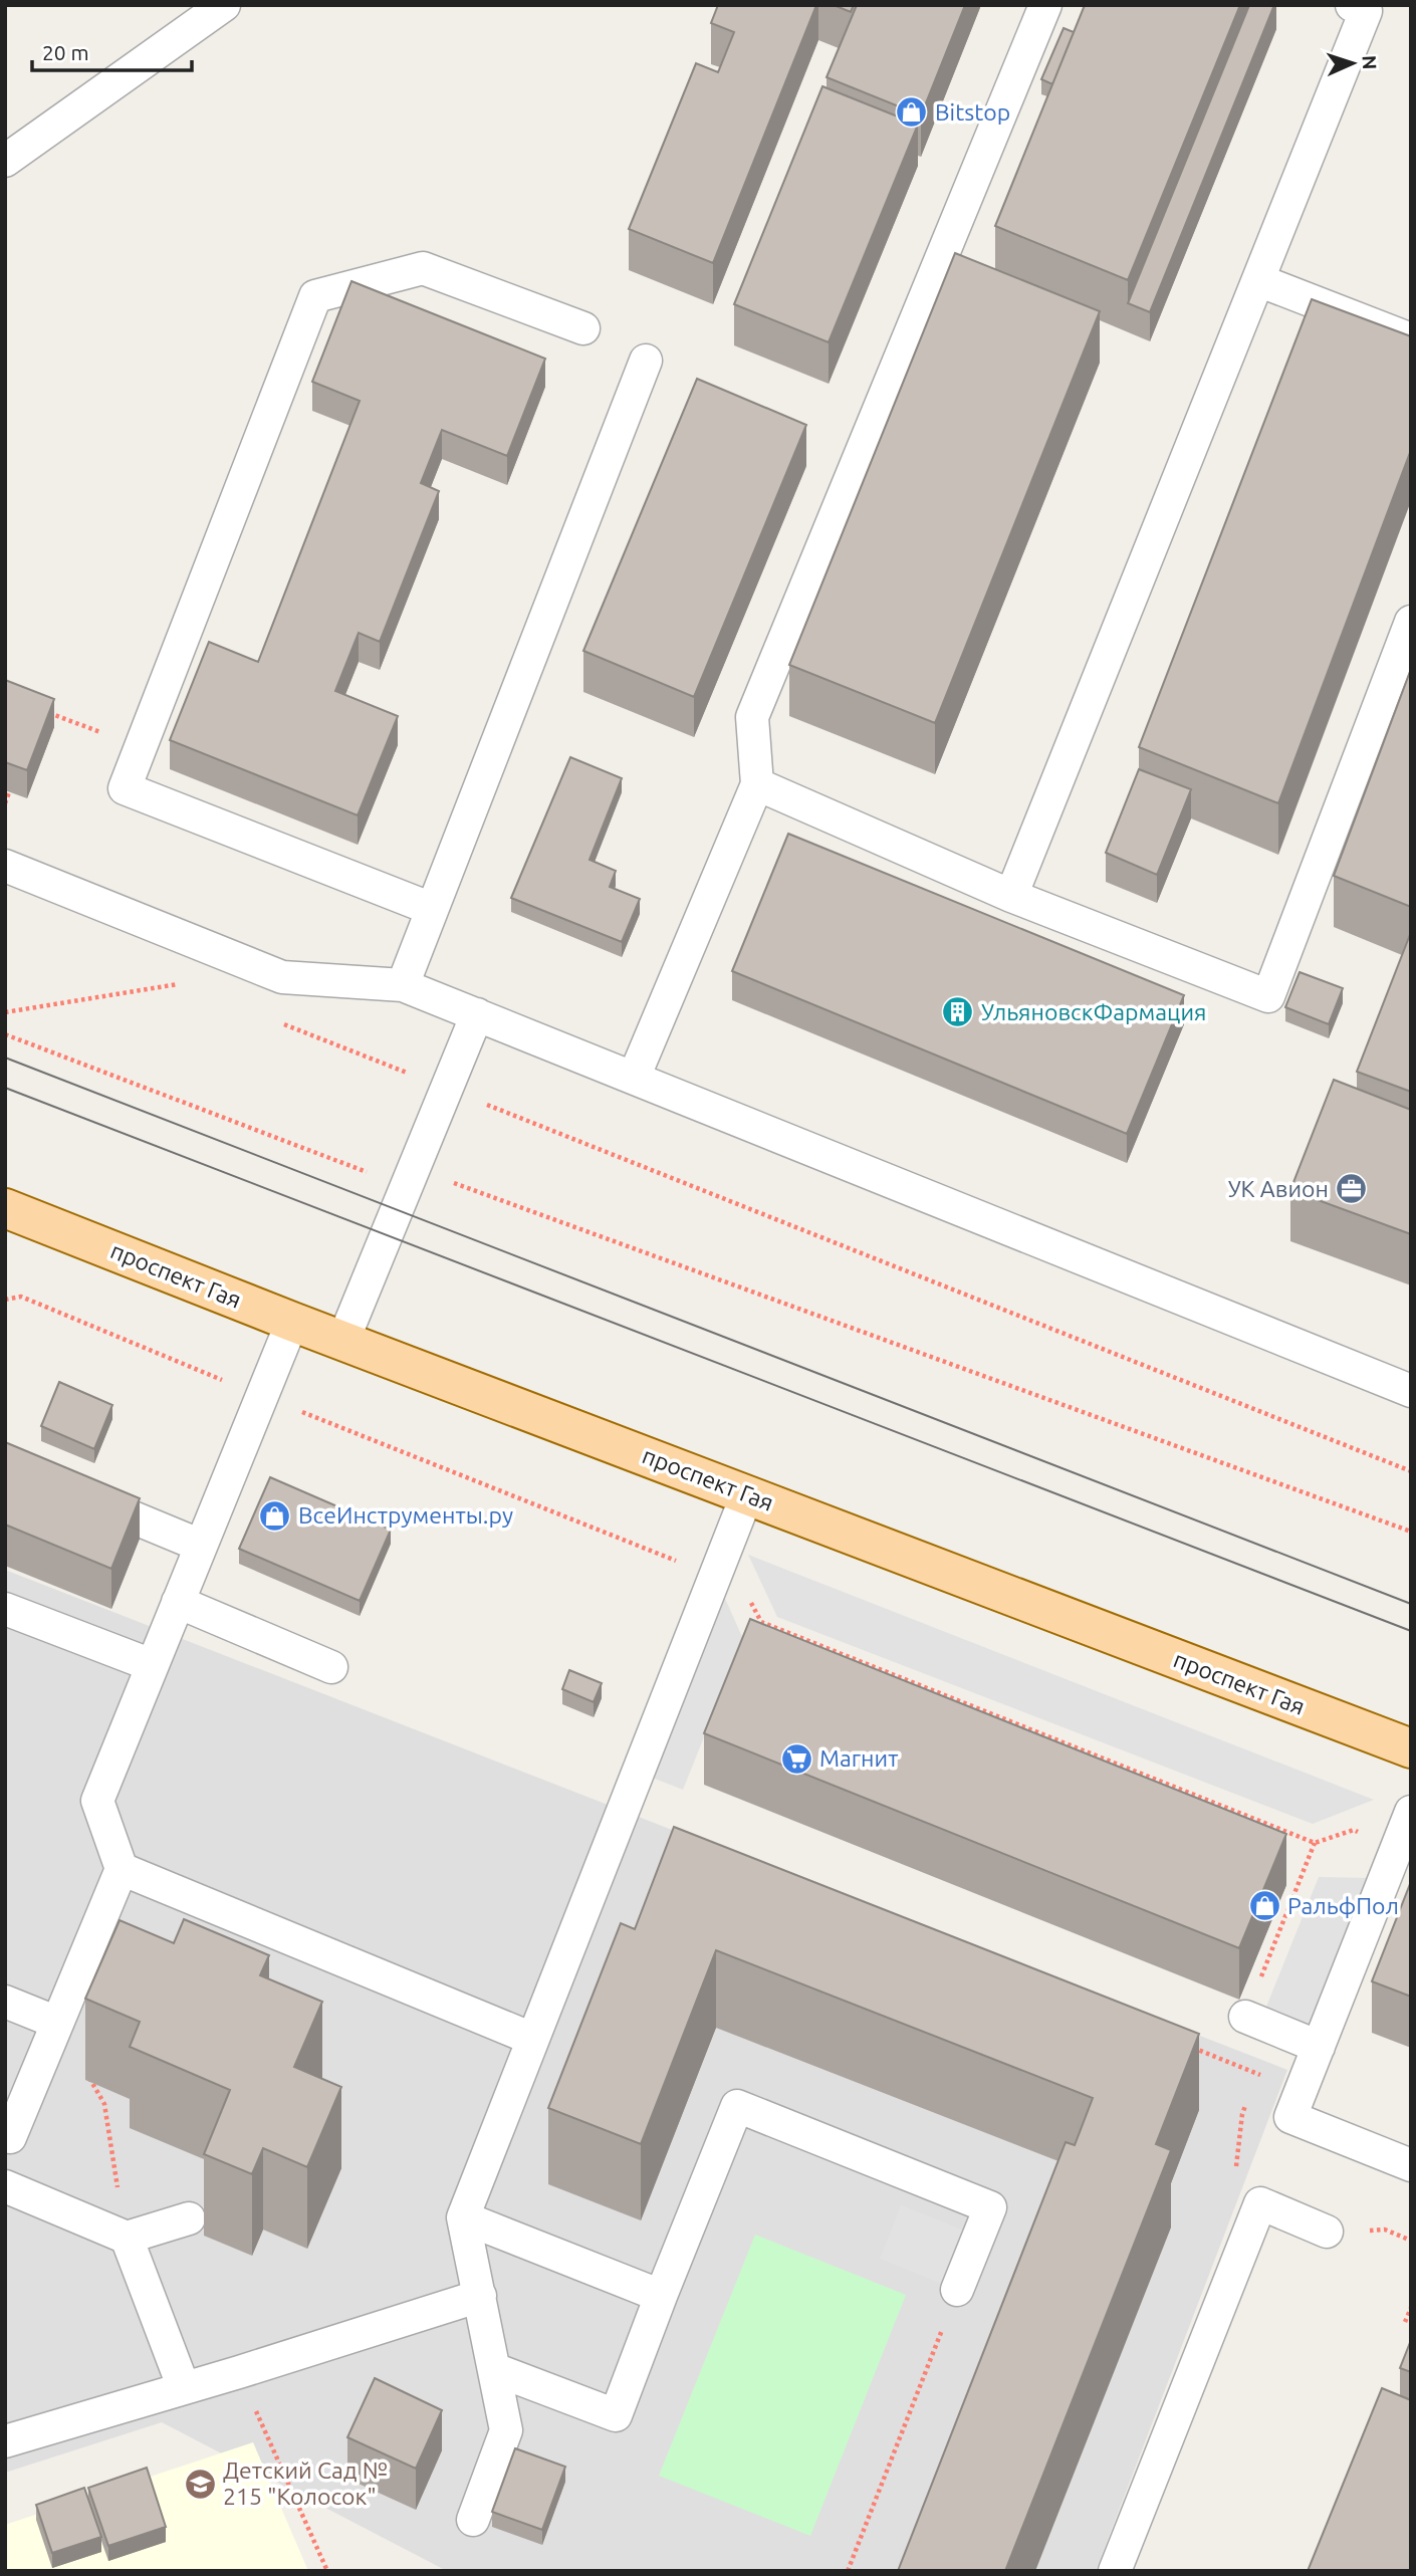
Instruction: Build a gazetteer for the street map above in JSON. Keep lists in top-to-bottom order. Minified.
{"streets":{"main road":["проспект Гая"]},"places":{"shop":["Bitstop","ВсеИнструменты.ру","РальфПол"],"building":["УльяновскФармация"],"office":["УК Авион"],"supermarket":["Магнит"],"school or university":["Детский Сад № 215 \"Колосок\""]},"scale_bar":"20 m","north":"right"}
